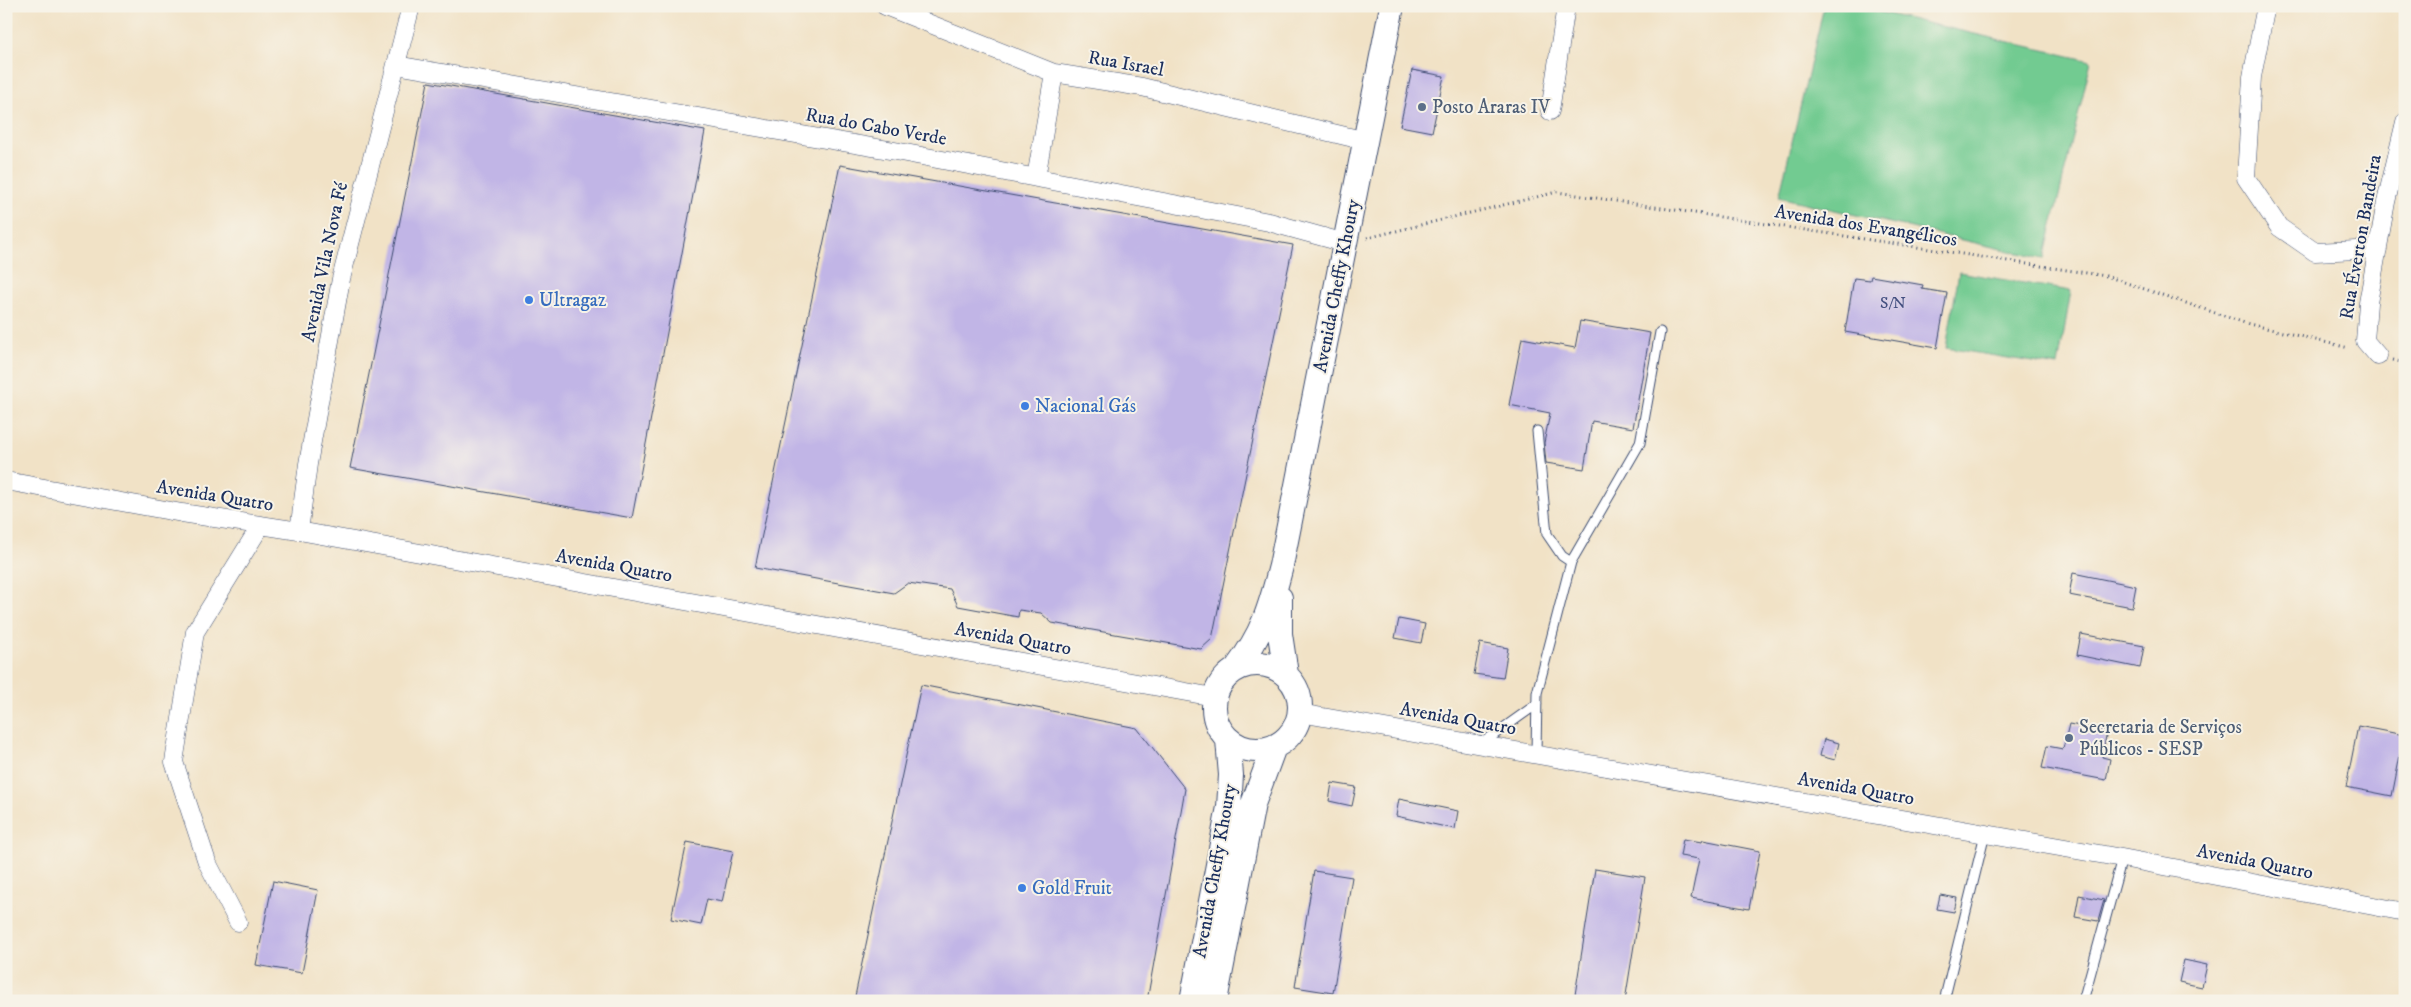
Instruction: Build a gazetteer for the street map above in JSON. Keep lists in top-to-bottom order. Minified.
{"streets":{"main road":["Avenida Cheffy Khoury"],"street":["Rua Israel","Rua do Cabo Verde","Rua Éverton Bandeira","Avenida Vila Nova Fé","Avenida Quatro"],"path":["Avenida dos Evangélicos"]},"crossings":[["Rua Israel","Avenida Cheffy Khoury"],["Rua do Cabo Verde","Avenida dos Evangélicos"],["Rua do Cabo Verde","Avenida Vila Nova Fé"],["Rua do Cabo Verde","Avenida Cheffy Khoury"],["Avenida dos Evangélicos","Rua Éverton Bandeira"],["Avenida dos Evangélicos","Avenida Cheffy Khoury"],["Avenida Vila Nova Fé","Avenida Quatro"],["Avenida Cheffy Khoury","Avenida Quatro"]],"places":["Posto Araras IV","Ultragaz","Nacional Gás","Secretaria de Serviços Públicos - SESP","Gold Fruit"],"house_numbers":["S/N"]}
